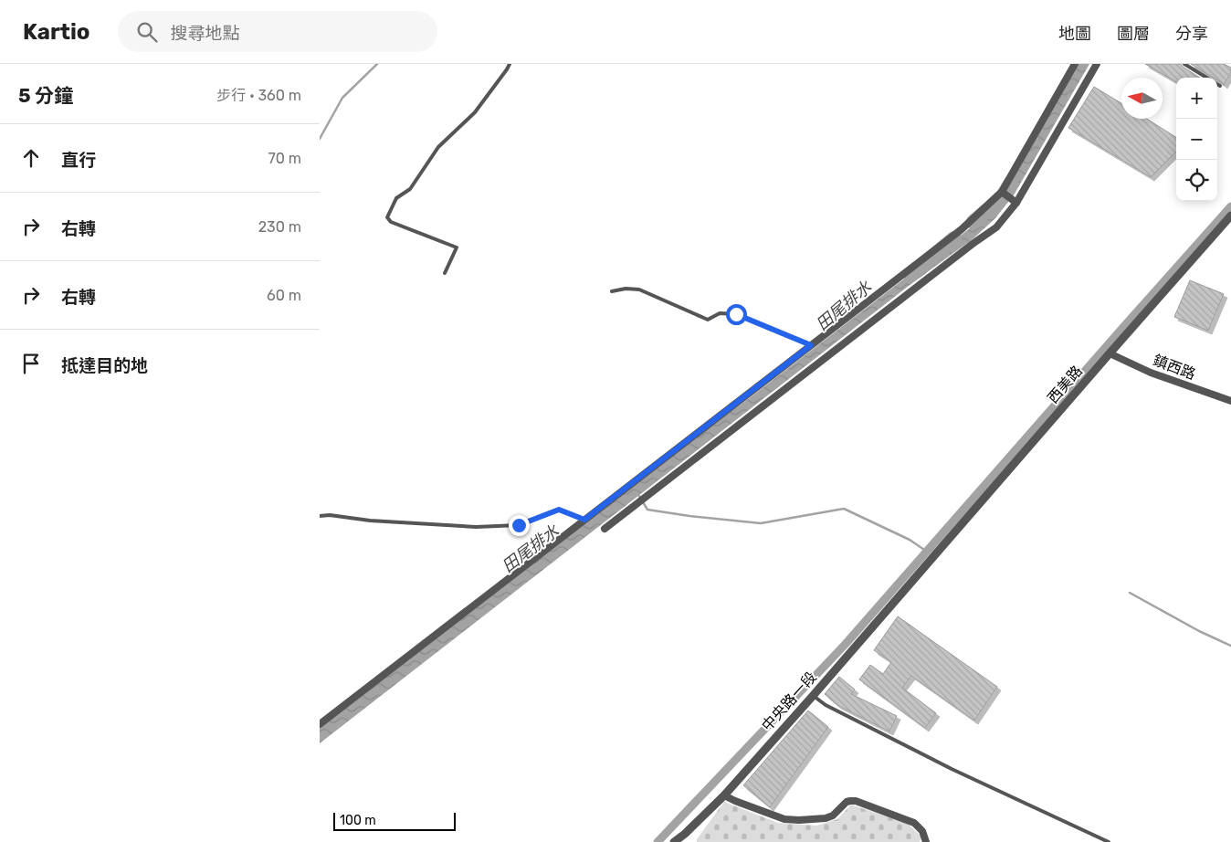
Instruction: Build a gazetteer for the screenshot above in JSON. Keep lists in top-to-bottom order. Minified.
{"streets":{"street":["鎮西路","西美路","中央路一段"]},"crossings":[["鎮西路","西美路"],["西美路","中央路一段"]],"water":["田尾排水"],"scale_bar":"100 m","north":"left","page":{"header":"Kartio","search":"搜尋地點","nav":["地圖","圖層","分享"],"heading":["5 分鐘","步行 · 360 m"],"map_buttons":["+","−"],"list":[["直行","70 m"],["右轉","230 m"],["右轉","60 m"],"抵達目的地"],"scale":"100 m"}}
